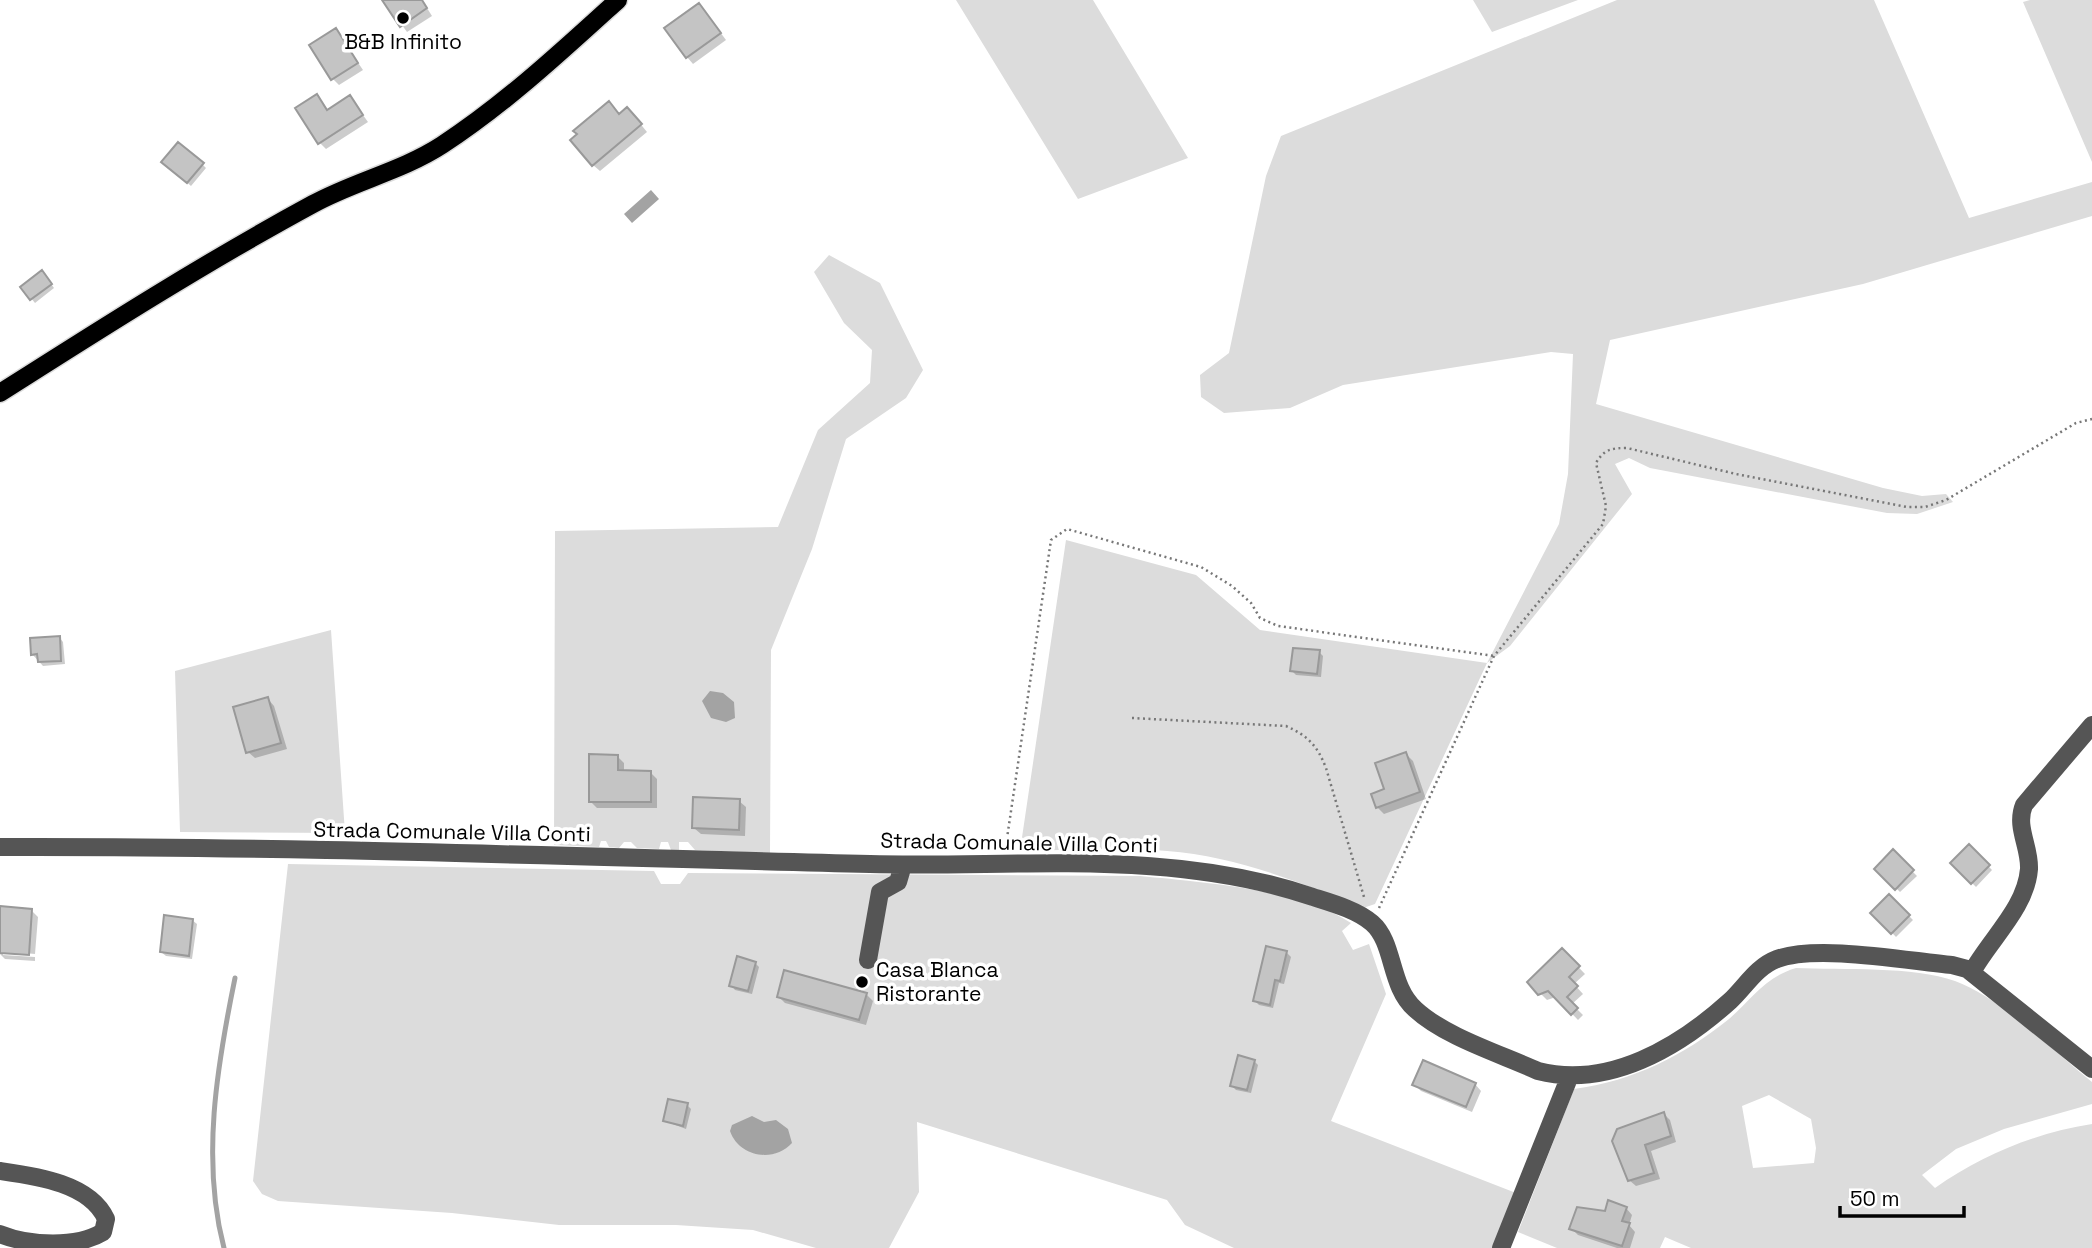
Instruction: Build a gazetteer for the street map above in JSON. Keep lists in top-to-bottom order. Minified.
{"streets":{"street":["Strada Comunale Villa Conti"]},"places":["B&B Infinito","Casa Blanca Ristorante"],"scale_bar":"50 m"}
